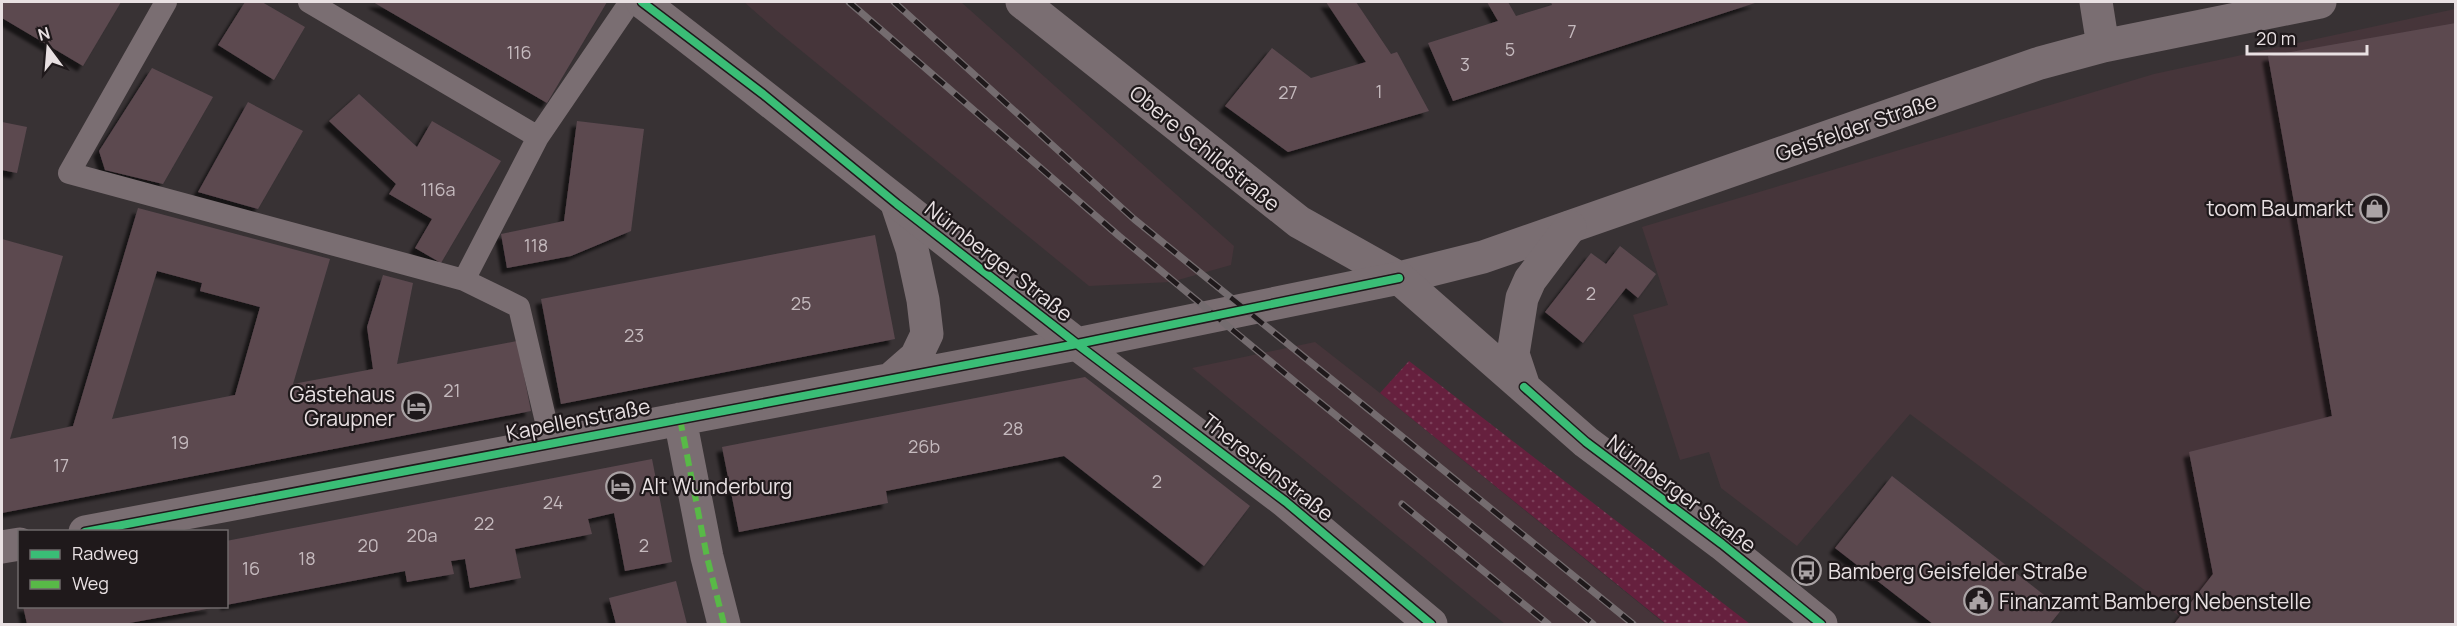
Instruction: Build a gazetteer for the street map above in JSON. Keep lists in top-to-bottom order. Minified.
{"streets":{"street":["Geisfelder Straße","Obere Schildstraße","Nürnberger Straße","Kapellenstraße","Theresienstraße"]},"crossings":[["Geisfelder Straße","Obere Schildstraße"],["Geisfelder Straße","Nürnberger Straße"],["Obere Schildstraße","Nürnberger Straße"],["Nürnberger Straße","Kapellenstraße"],["Nürnberger Straße","Theresienstraße"],["Kapellenstraße","Theresienstraße"]],"places":{"shop":["toom Baumarkt"],"hotel":["Gästehaus Graupner","Alt Wunderburg"],"bus stop":["Bamberg Geisfelder Straße"],"public building":["Finanzamt Bamberg Nebenstelle"]},"house_numbers":["7","5","116","3","1","27","116a","118","2","25","23","21","28","19","26b","17","2","24","22","20a","20","2","18","16"],"legend":["Radweg","Weg"],"scale_bar":"20 m","north":"top"}
